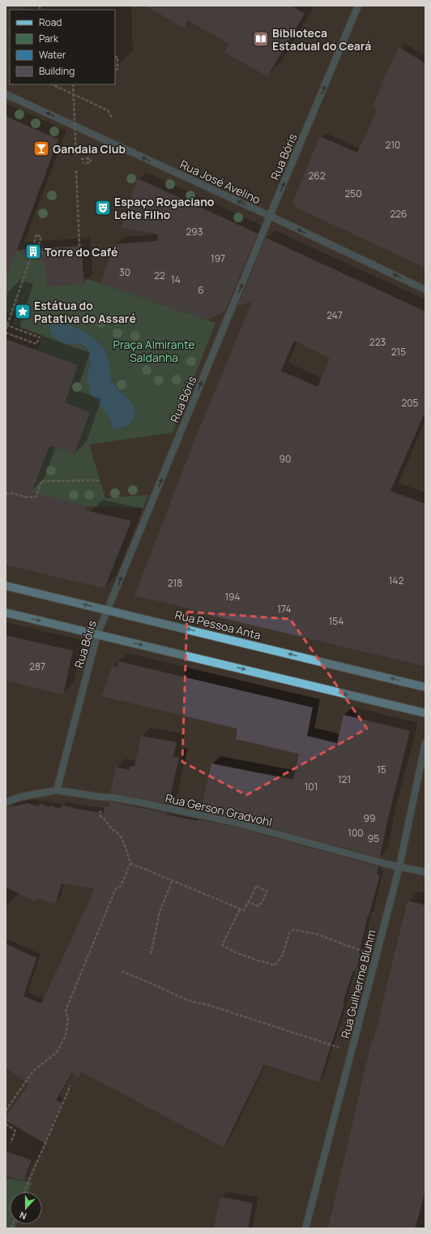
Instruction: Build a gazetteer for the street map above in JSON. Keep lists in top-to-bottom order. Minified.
{"streets":{"main road":["Rua Pessoa Anta"],"street":["Rua Bóris","Rua José Avelino","Rua Gerson Gradvohl","Rua Guilherme Bluhm"]},"crossings":[["Rua Bóris","Rua José Avelino"],["Rua Bóris","Rua Pessoa Anta"],["Rua Bóris","Rua Gerson Gradvohl"],["Rua Gerson Gradvohl","Rua Guilherme Bluhm"]],"one_way":["Rua Bóris","Rua José Avelino"],"parks":["Praça Almirante Saldanha"],"places":{"library":["Biblioteca Estadual do Ceará"],"bar":["Gandaia Club"],"theatre":["Espaço Rogaciano Leite Filho"],"building":["Torre do Café"],"place":["Estátua do Patativa do Assaré"]},"house_numbers":["210","262","250","226","293","197","30","22","14","6","247","223","215","205","90","142","218","194","174","154","287","15","121","101","99","100","95"],"legend":["Road","Park","Water","Building"],"north":"bottom"}
